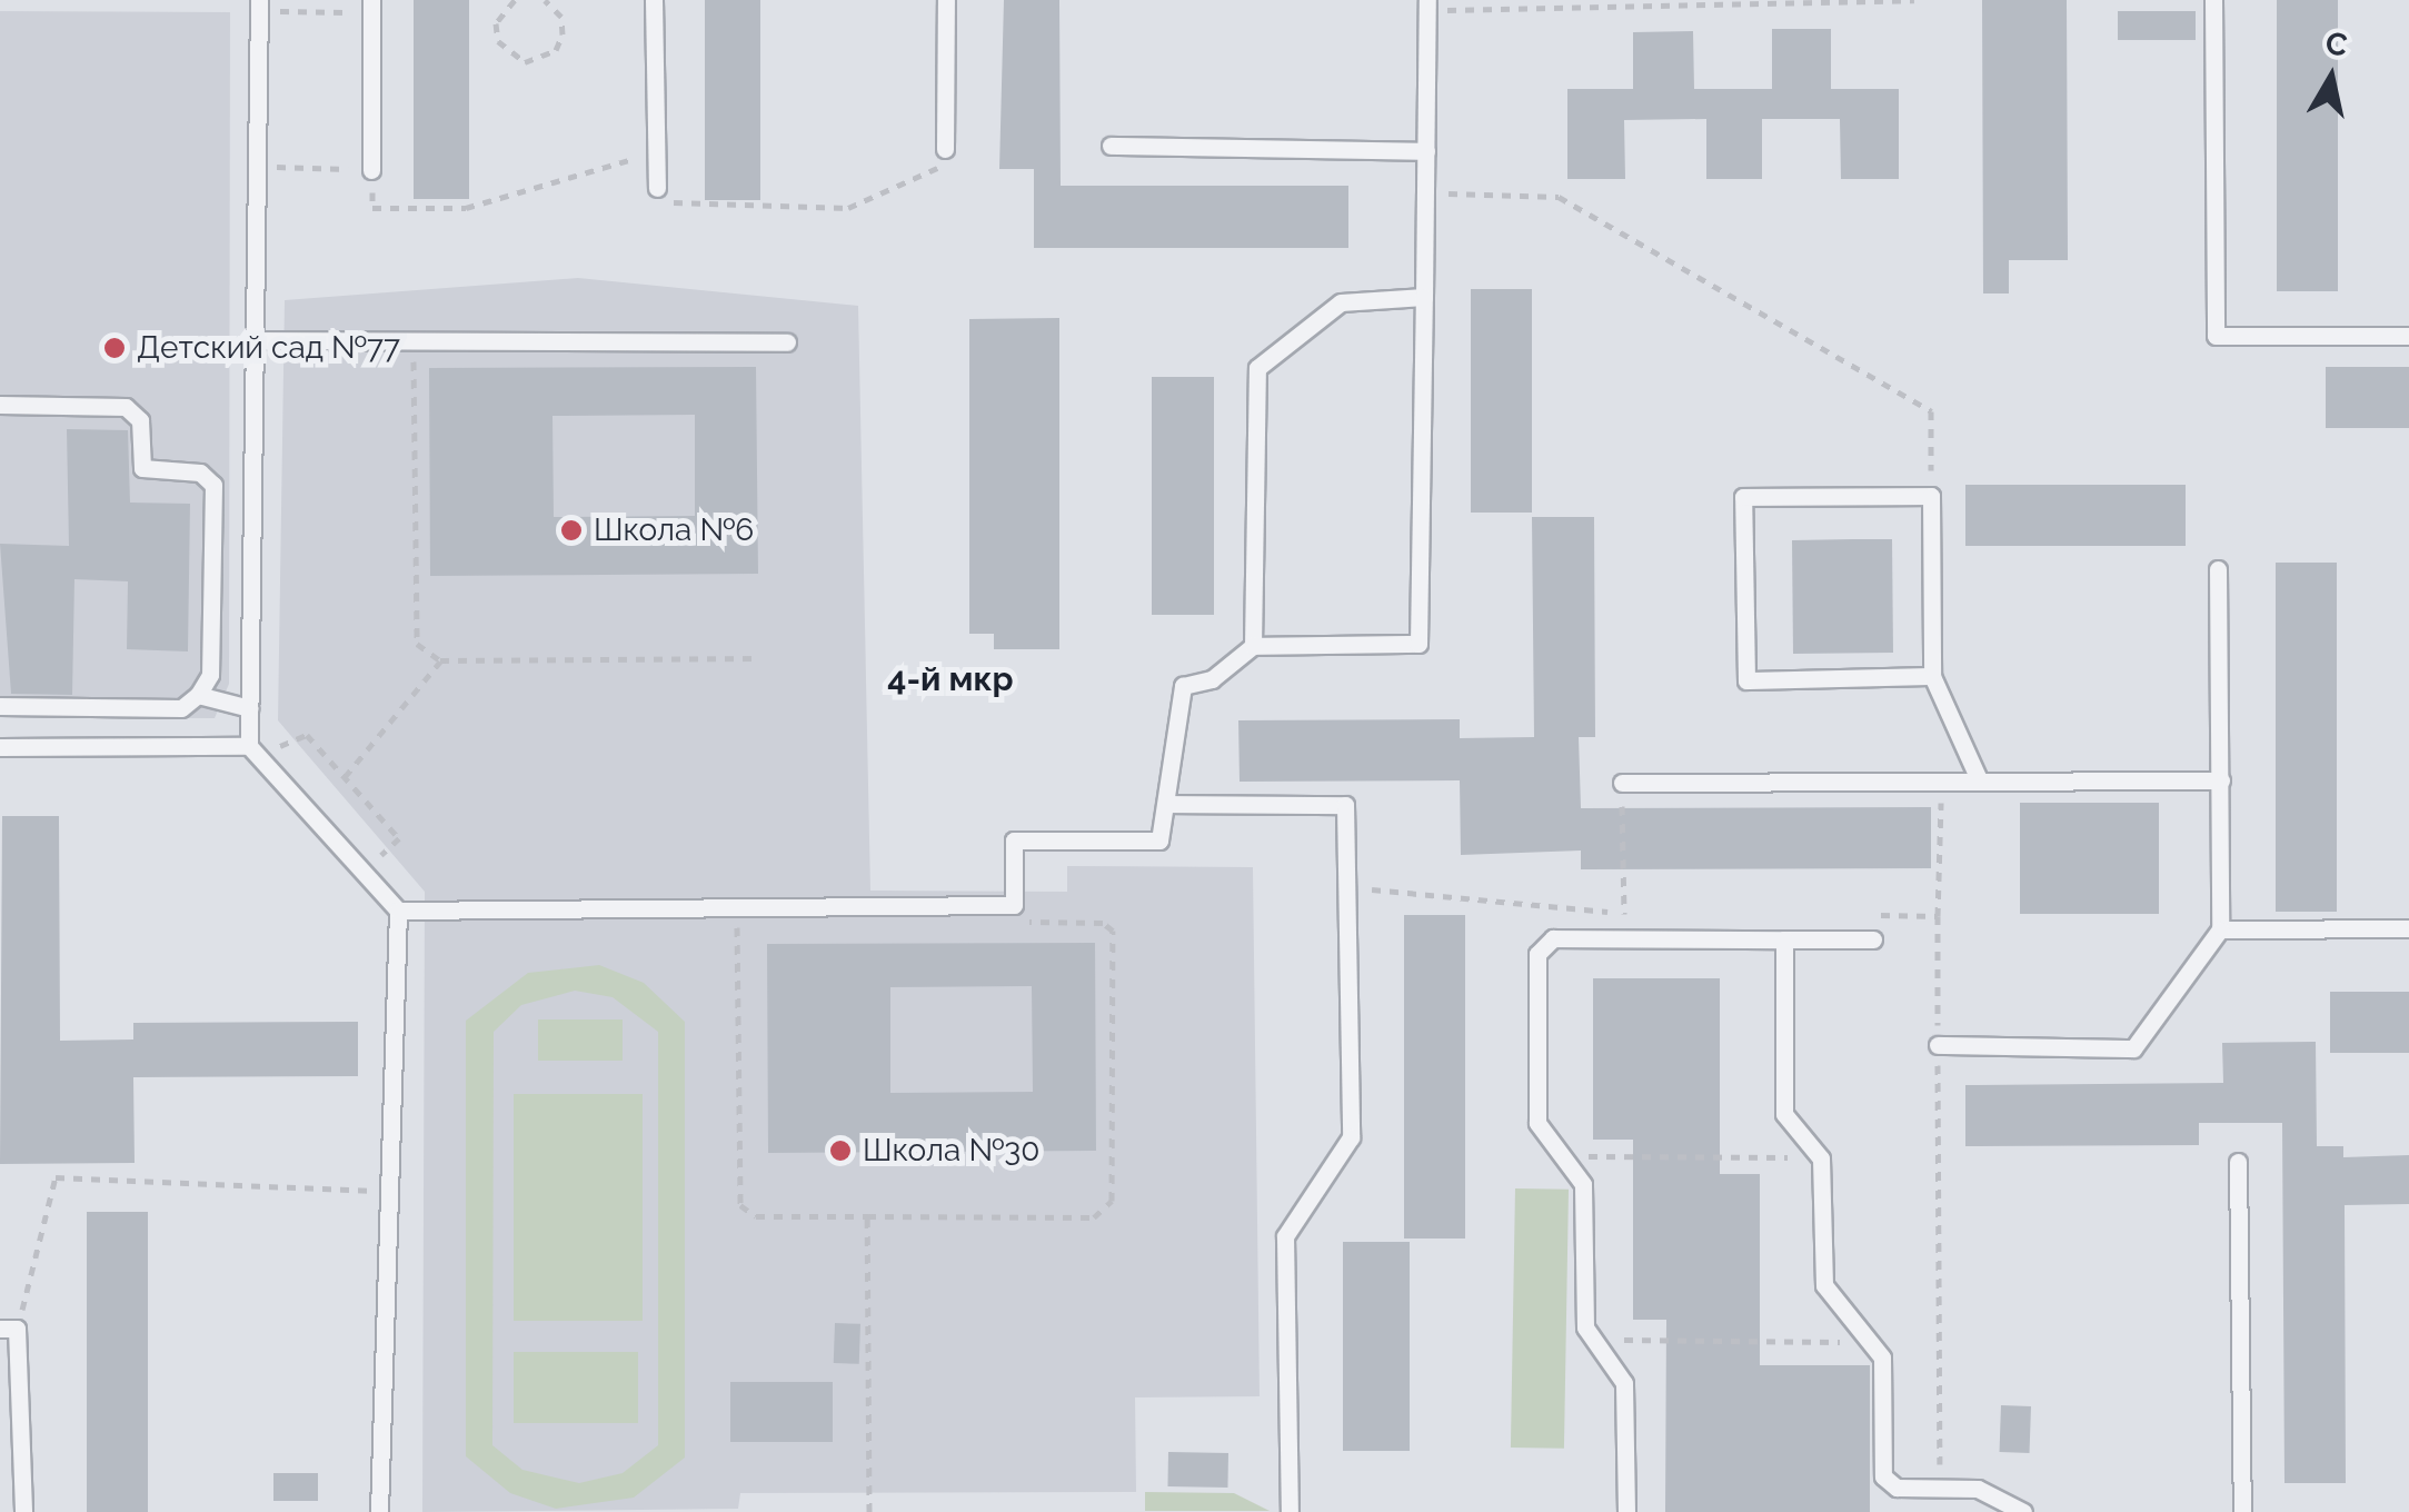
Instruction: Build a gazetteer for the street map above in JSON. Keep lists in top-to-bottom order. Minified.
{"districts":["4-й мкр"],"places":["Детский сад №77","Школа №6","Школа №30"],"north":"top"}
